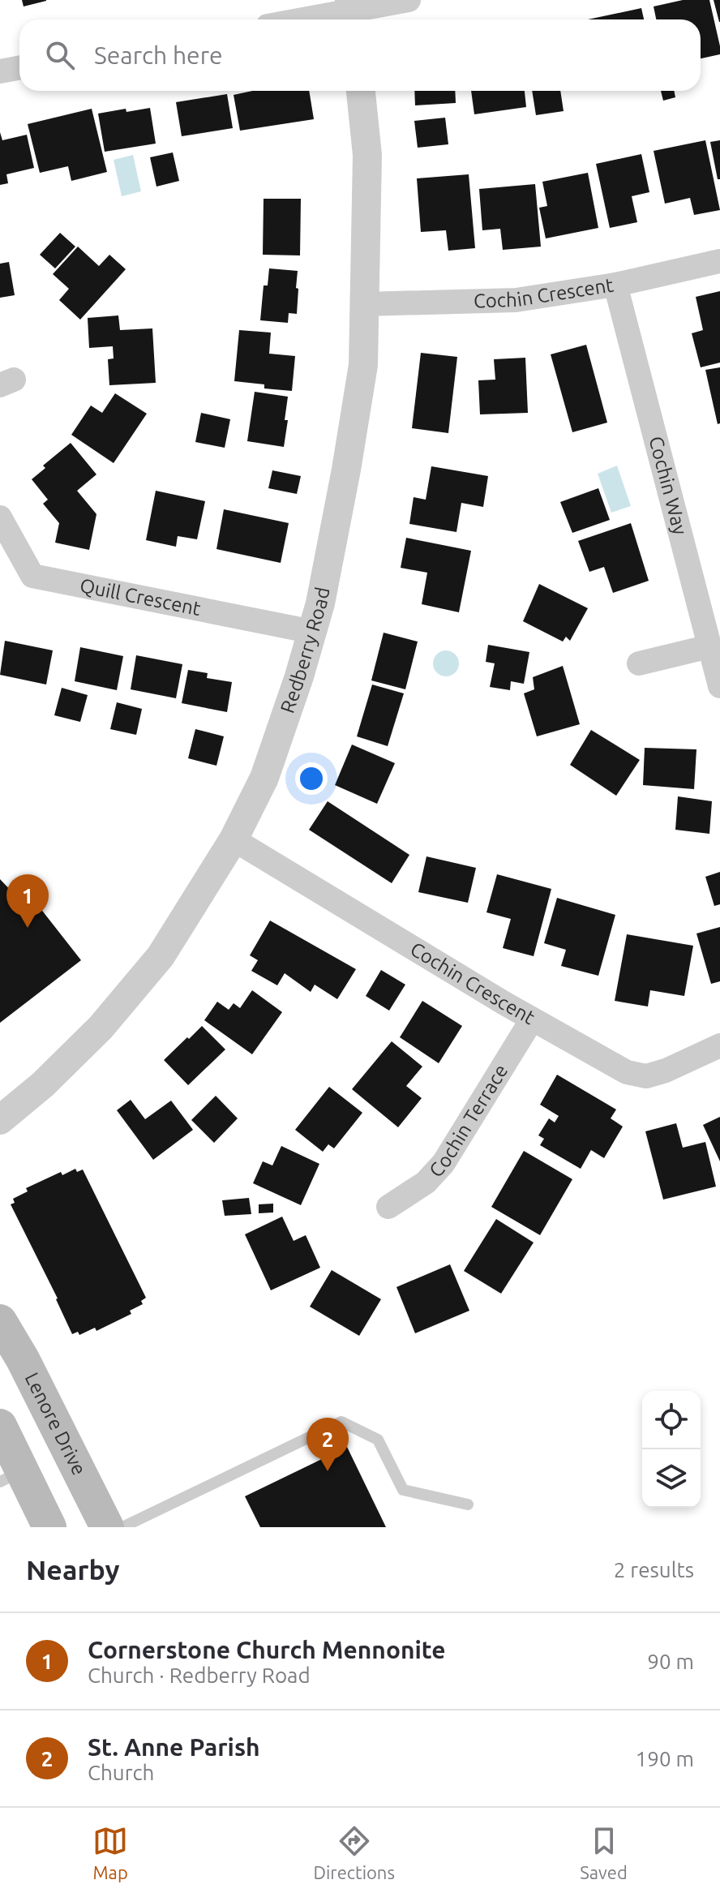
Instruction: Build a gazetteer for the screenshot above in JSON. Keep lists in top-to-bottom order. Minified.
{"streets":{"main road":["Lenore Drive"],"street":["Cochin Crescent","Cochin Way","Quill Crescent","Redberry Road","Cochin Terrace"]},"crossings":[["Cochin Crescent","Cochin Way"],["Cochin Crescent","Redberry Road"],["Cochin Crescent","Cochin Terrace"],["Quill Crescent","Redberry Road"]],"page":{"search":"Search here","pins":["1","2"],"heading":["Nearby","2 results"],"list":[{"mark":"1","name":"Cornerstone Church Mennonite","note":"Church · Redberry Road","value":"90 m"},{"mark":"2","name":"St. Anne Parish","note":"Church","value":"190 m"}],"nav":["Map","Directions","Saved"]}}
